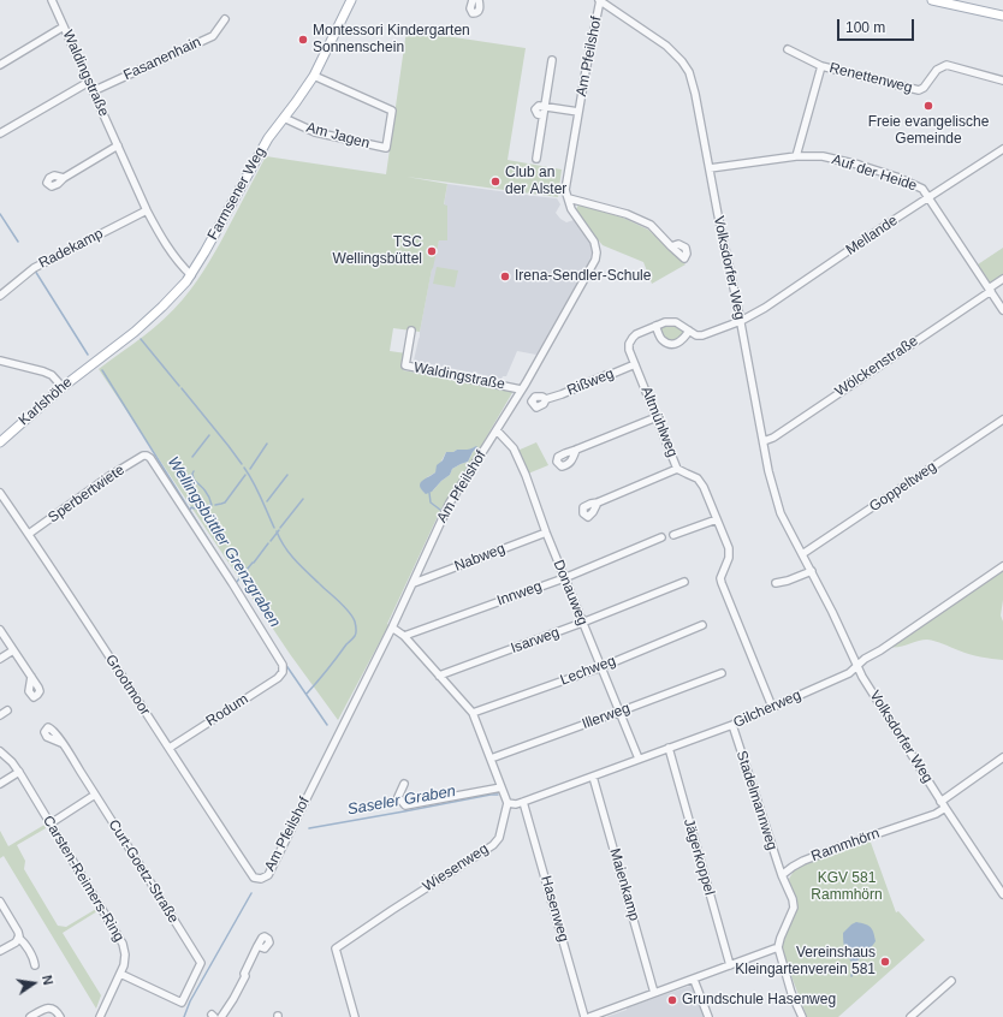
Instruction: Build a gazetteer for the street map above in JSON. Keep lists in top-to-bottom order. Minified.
{"streets":{"main road":["Farmsener Weg","Karlshöhe"],"street":["Am Pfeilshof","Fasanenhain","Waldingstraße","Renettenweg","Am Jagen","Auf der Heide","Mellande","Radekamp","Volksdorfer Weg","Wölckenstraße","Rißweg","Altmühlweg","Goppeltweg","Sperbertwiete","Nabweg","Donauweg","Innweg","Isarweg","Lechweg","Grootmoor","Gilcherweg","Rodum","Illerweg","Stadelmannweg","Rammhörn","Jägerkoppel","Wiesenweg","Curt-Goetz-Straße","Carsten-Reimers-Ring","Maienkamp","Hasenweg"]},"crossings":[["Am Pfeilshof","Waldingstraße"],["Am Pfeilshof","Volksdorfer Weg"],["Am Pfeilshof","Nabweg"],["Am Pfeilshof","Donauweg"],["Am Pfeilshof","Grootmoor"],["Fasanenhain","Waldingstraße"],["Waldingstraße","Farmsener Weg"],["Waldingstraße","Radekamp"],["Am Jagen","Farmsener Weg"],["Auf der Heide","Mellande"],["Auf der Heide","Volksdorfer Weg"],["Auf der Heide","Wölckenstraße"],["Farmsener Weg","Karlshöhe"],["Mellande","Volksdorfer Weg"],["Mellande","Altmühlweg"],["Volksdorfer Weg","Wölckenstraße"],["Volksdorfer Weg","Altmühlweg"],["Volksdorfer Weg","Goppeltweg"],["Volksdorfer Weg","Gilcherweg"],["Volksdorfer Weg","Rammhörn"],["Rißweg","Altmühlweg"],["Altmühlweg","Gilcherweg"],["Sperbertwiete","Grootmoor"],["Sperbertwiete","Rodum"],["Nabweg","Donauweg"],["Donauweg","Innweg"],["Donauweg","Isarweg"],["Donauweg","Lechweg"],["Donauweg","Gilcherweg"],["Donauweg","Illerweg"],["Grootmoor","Rodum"],["Gilcherweg","Stadelmannweg"],["Gilcherweg","Jägerkoppel"],["Gilcherweg","Wiesenweg"],["Gilcherweg","Maienkamp"],["Gilcherweg","Hasenweg"],["Stadelmannweg","Rammhörn"],["Curt-Goetz-Straße","Carsten-Reimers-Ring"]],"water":["Wellingsbüttler Grenzgraben","Saseler Graben"],"parks":["KGV 581 Rammhörn"],"places":["Montessori Kindergarten Sonnenschein","Freie evangelische Gemeinde","Club an der Alster","TSC Wellingsbüttel","Irena-Sendler-Schule","Vereinshaus Kleingartenverein 581","Grundschule Hasenweg"],"scale_bar":"100 m","north":"right"}
